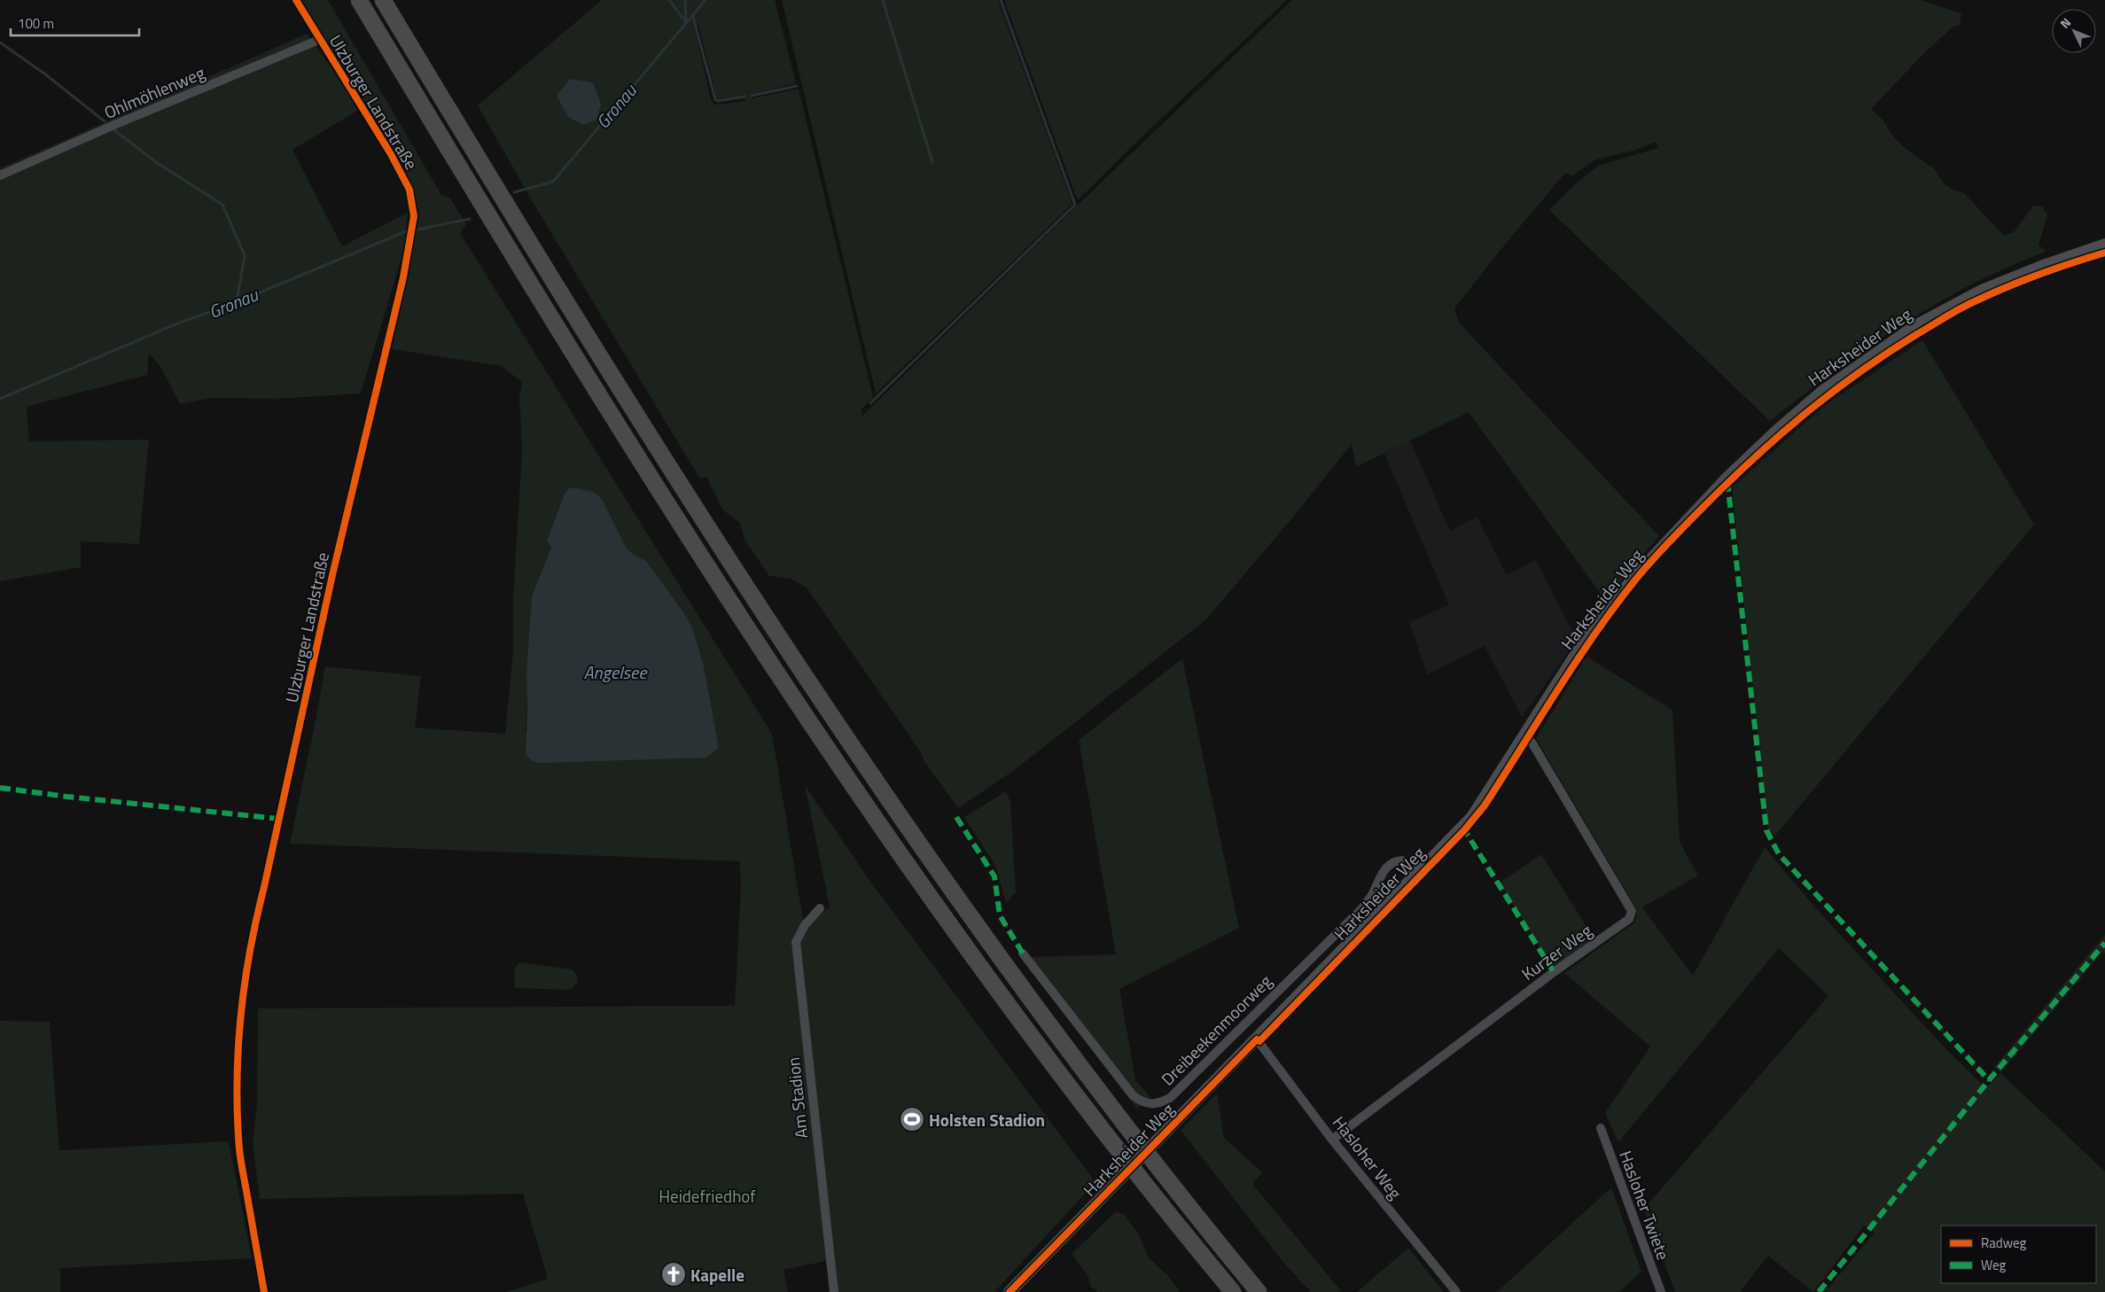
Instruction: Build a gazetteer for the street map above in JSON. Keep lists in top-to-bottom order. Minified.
{"streets":{"main road":["Harksheider Weg"],"street":["Ohlmöhlenweg","Ulzburger Landstraße","Kurzer Weg","Dreibeekenmoorweg","Am Stadion","Hasloher Weg","Hasloher Twiete"]},"crossings":[["Ohlmöhlenweg","Ulzburger Landstraße"],["Harksheider Weg","Kurzer Weg"],["Harksheider Weg","Dreibeekenmoorweg"],["Harksheider Weg","Hasloher Weg"],["Kurzer Weg","Hasloher Weg"]],"water":["Gronau","Angelsee"],"parks":["Heidefriedhof"],"places":{"sports":["Holsten Stadion"],"church":["Kapelle"]},"legend":["Radweg","Weg"],"scale_bar":"100 m","north":"top left"}
